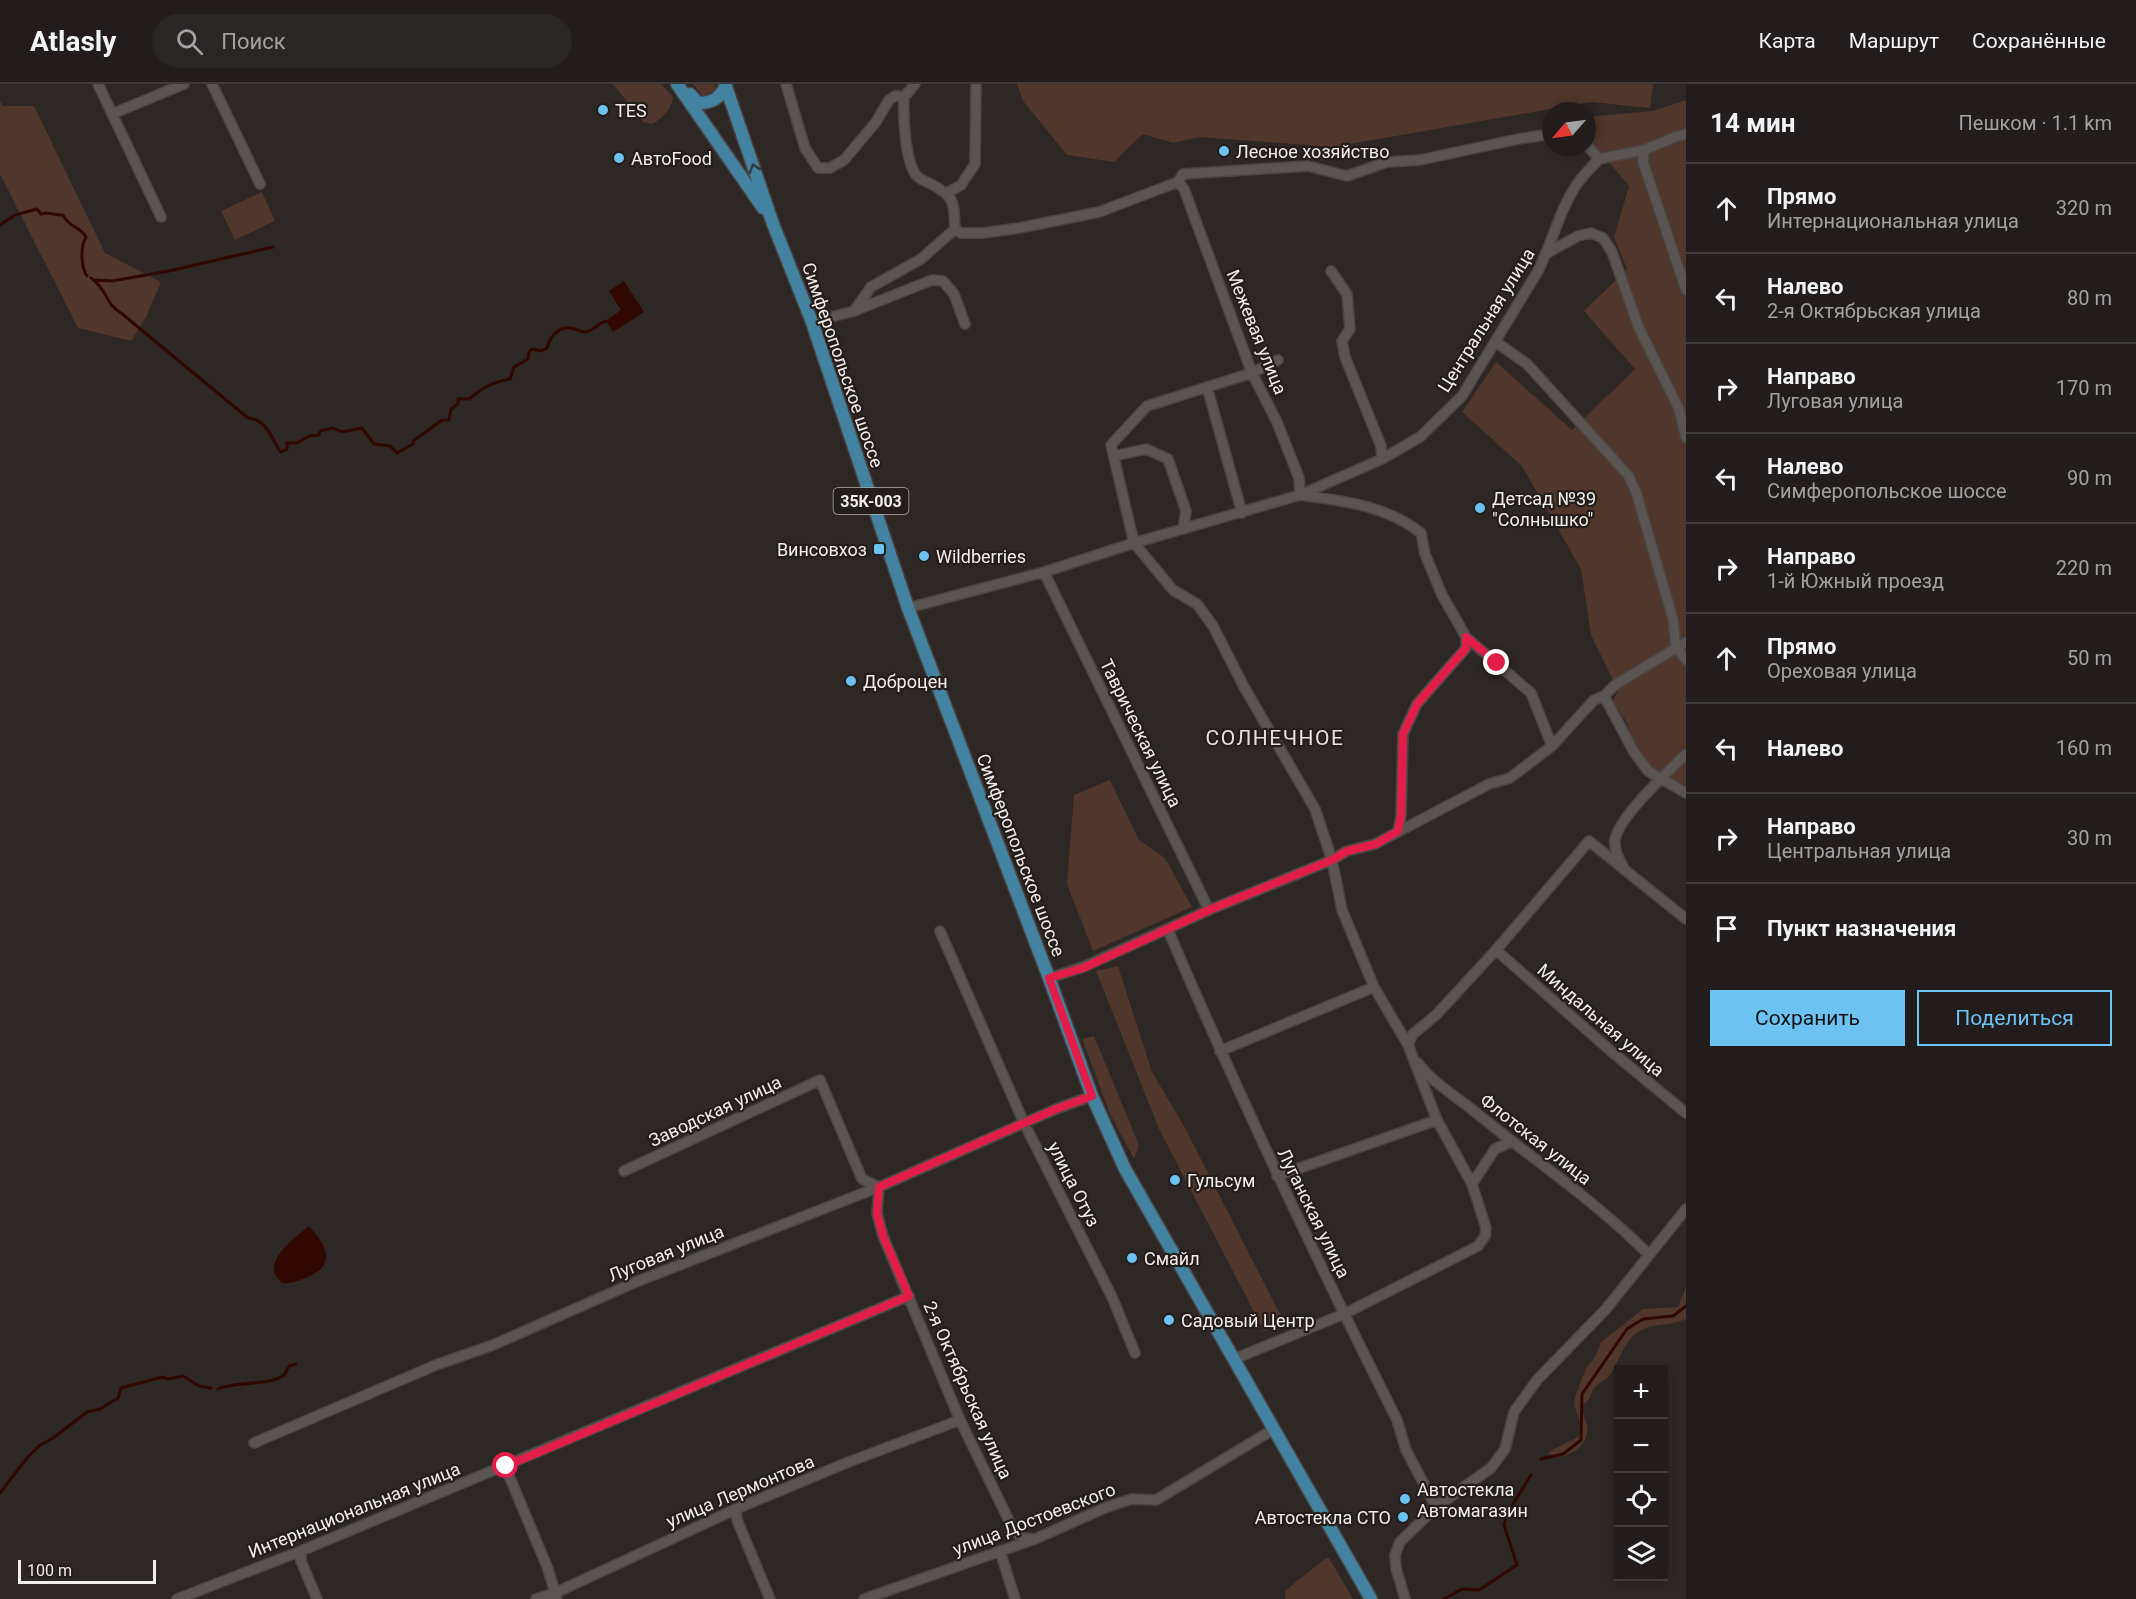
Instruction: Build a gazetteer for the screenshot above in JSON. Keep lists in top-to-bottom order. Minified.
{"streets":{"main road":["Симферопольское шоссе","35К-003"],"street":["Центральная улица","Межевая улица","Таврическая улица","Миндальная улица","Заводская улица","Флотская улица","улица Отуз","Луганская улица","Луговая улица","2-я Октябрьская улица","улица Лермонтова","Интернациональная улица","улица Достоевского"]},"crossings":[["Центральная улица","Межевая улица"],["Центральная улица","Симферопольское шоссе"],["Центральная улица","Таврическая улица"],["Симферопольское шоссе","35К-003"],["Симферопольское шоссе","Луговая улица"],["Симферопольское шоссе","улица Достоевского"],["Заводская улица","Луговая улица"],["Заводская улица","2-я Октябрьская улица"],["улица Отуз","Луговая улица"],["Луговая улица","2-я Октябрьская улица"],["2-я Октябрьская улица","улица Лермонтова"],["2-я Октябрьская улица","Интернациональная улица"],["2-я Октябрьская улица","улица Достоевского"]],"districts":["СОЛНЕЧНОЕ"],"places":{"other":["TES","Лесное хозяйство","АвтоFood","Детсад №39 \"Солнышко\"","Wildberries","Доброцен","Гульсум","Смайл","Садовый Центр","Автостекла Автомагазин","Автостекла СТО"],"transit":["Винсовхоз"]},"scale_bar":"100 m","north":"bottom left","page":{"header":"Atlasly","search":"Поиск","nav":["Карта","Маршрут","Сохранённые"],"heading":["14 мин","Пешком · 1.1 km"],"list":[["Прямо","Интернациональная улица","320 m"],["Налево","2-я Октябрьская улица","80 m"],["Направо","Луговая улица","170 m"],["Налево","Симферопольское шоссе","90 m"],["Направо","1-й Южный проезд","220 m"],["Прямо","Ореховая улица","50 m"],["Налево","160 m"],["Направо","Центральная улица","30 m"],"Пункт назначения"],"buttons":["Сохранить","Поделиться"],"map_buttons":["+","−"],"scale":"100 m"}}
